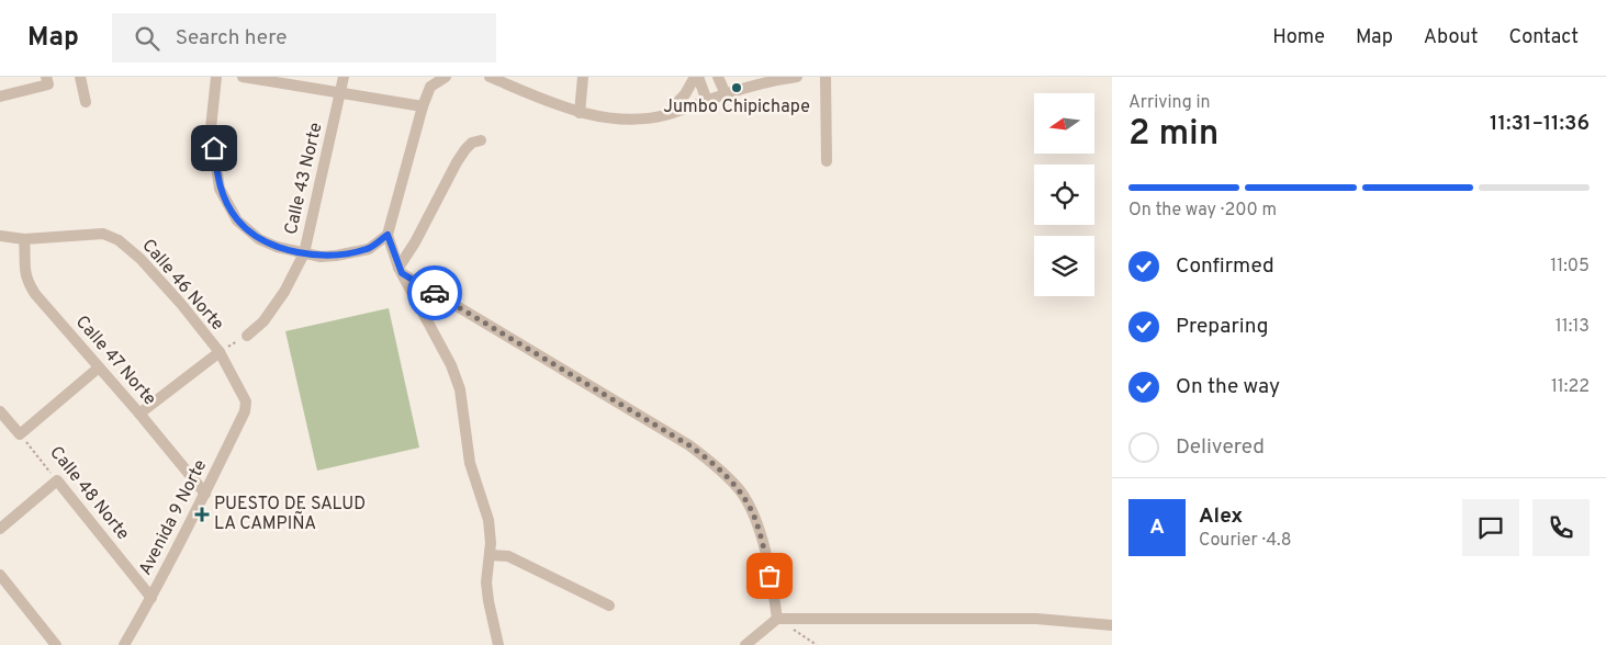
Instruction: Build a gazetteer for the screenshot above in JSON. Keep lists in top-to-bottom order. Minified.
{"streets":{"street":["Calle 43 Norte","Calle 46 Norte","Calle 47 Norte","Calle 48 Norte","Avenida 9 Norte"]},"crossings":[["Calle 46 Norte","Calle 47 Norte"],["Calle 46 Norte","Avenida 9 Norte"],["Calle 47 Norte","Avenida 9 Norte"],["Calle 48 Norte","Avenida 9 Norte"]],"places":{"other":["Jumbo Chipichape"],"health":["PUESTO DE SALUD LA CAMPIÑA"]},"north":"left","page":{"header":"Map","search":"Search here","nav":["Home","Map","About","Contact"],"heading":["2 min","Arriving in","11:31–11:36"],"panel":["Alex","Courier · 4.8"],"bar":"On the way · 200 m","list":[["Confirmed","11:05"],["Preparing","11:13"],["On the way","11:22"],"Delivered"],"round":"A"}}
